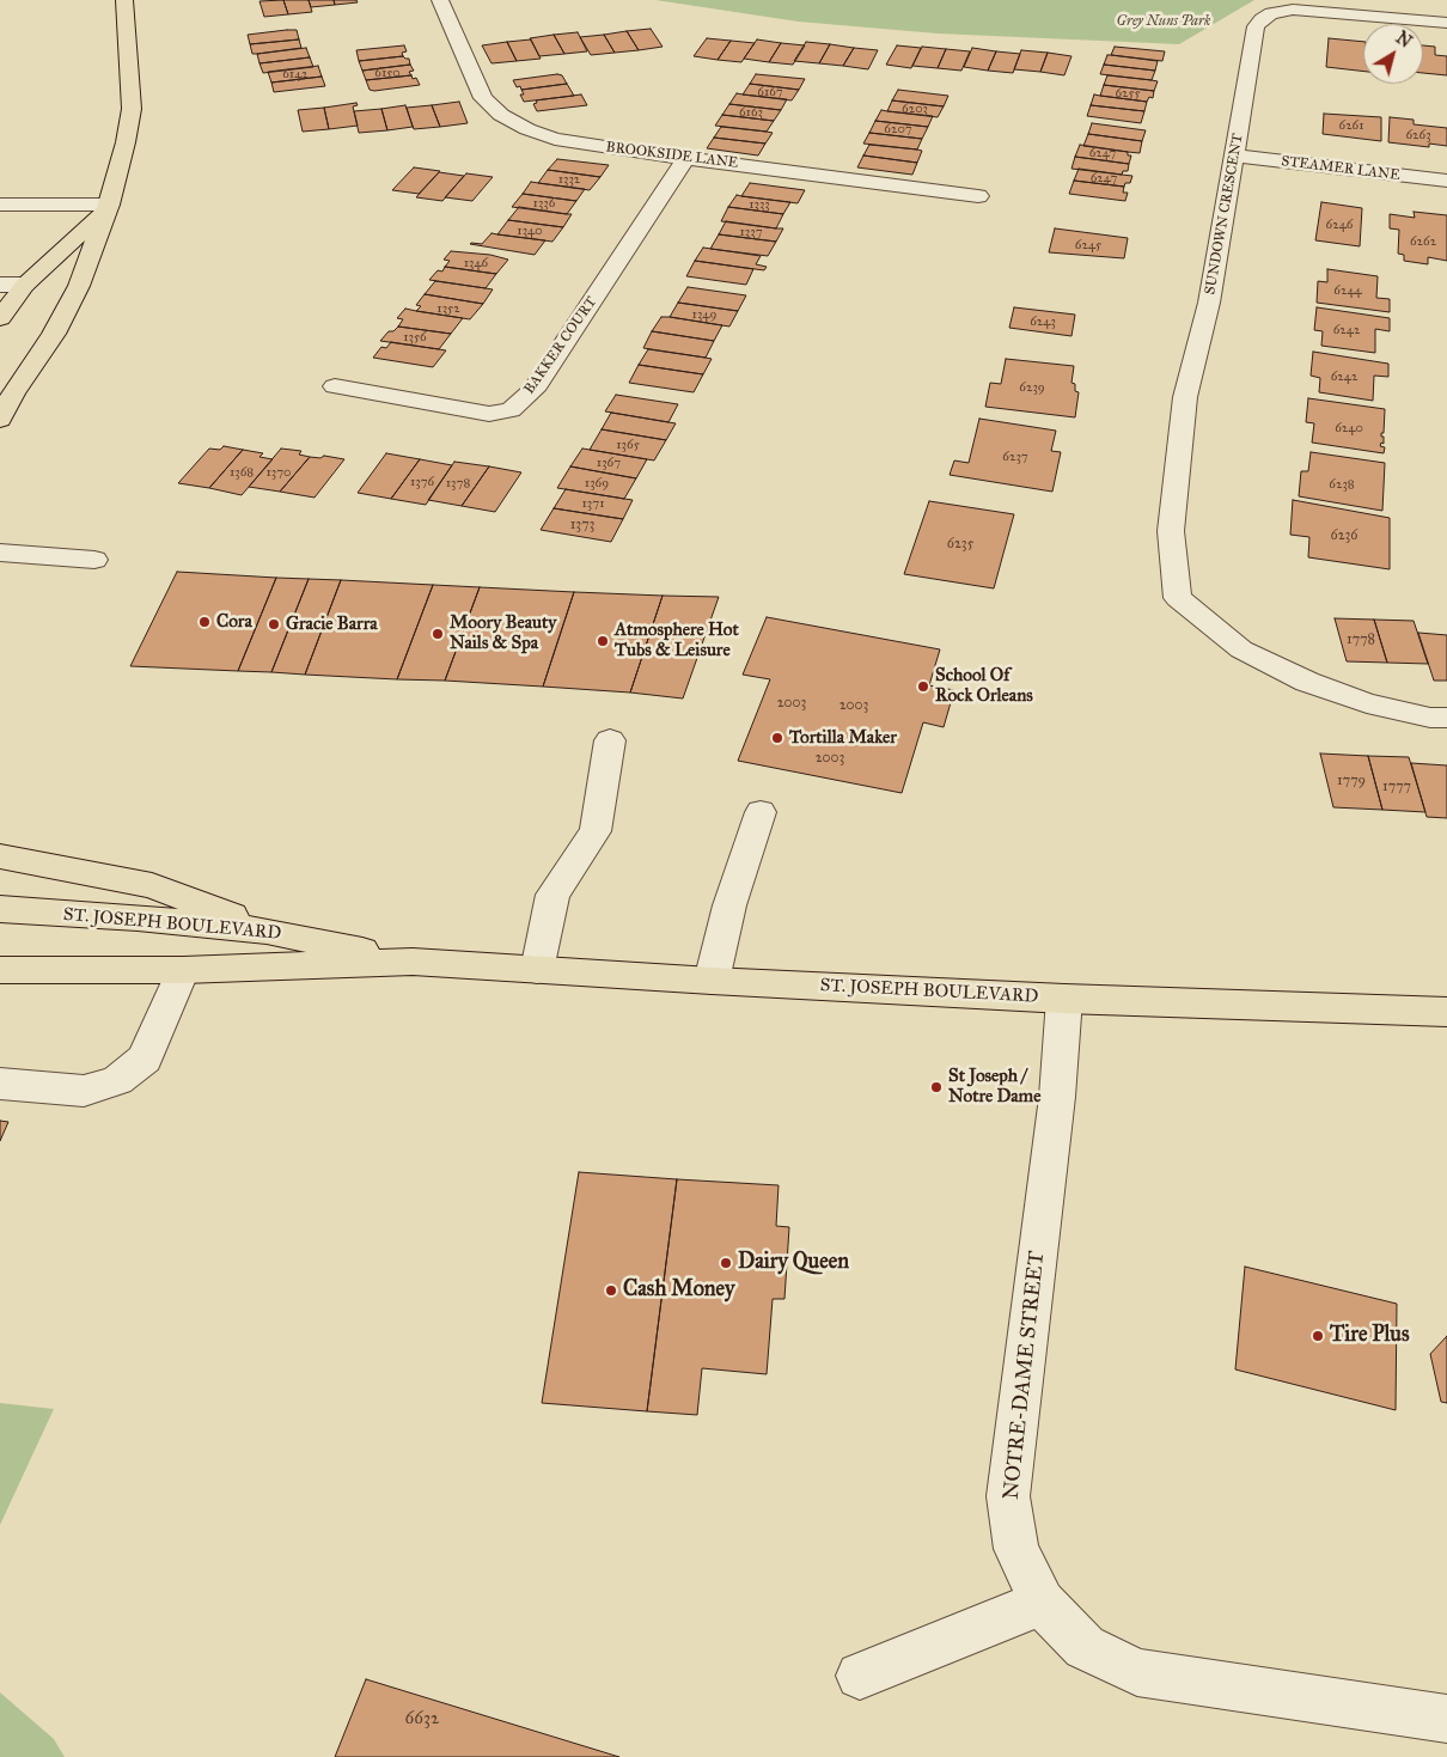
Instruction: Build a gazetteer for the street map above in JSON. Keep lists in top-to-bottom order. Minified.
{"streets":{"main road":["ST. JOSEPH BOULEVARD"],"street":["BROOKSIDE LANE","STEAMER LANE","SUNDOWN CRESCENT","BAKKER COURT","NOTRE-DAME STREET"]},"crossings":[["BROOKSIDE LANE","BAKKER COURT"],["STEAMER LANE","SUNDOWN CRESCENT"],["ST. JOSEPH BOULEVARD","NOTRE-DAME STREET"]],"parks":["Grey Nuns Park"],"places":["Cora","Gracie Barra","Moory Beauty Nails & Spa","Atmosphere Hot Tubs & Leisure","School Of Rock Orleans","Tortilla Maker","St Joseph / Notre Dame","Dairy Queen","Cash Money","Tire Plus"],"house_numbers":["6150","6142","6167","6255","6203","6163","6261","6207","6263","6247","6247","1332","1336","1333","6246","1340","1337","6262","6245","1346","6244","1352","1349","6243","6242","1356","6242","6239","6240","1365","6237","1367","1368","1370","1376","1378","1369","6238","1371","1373","6236","6235","1778","2003","2003","2003","1779","1777","6632"],"north":"top right"}
